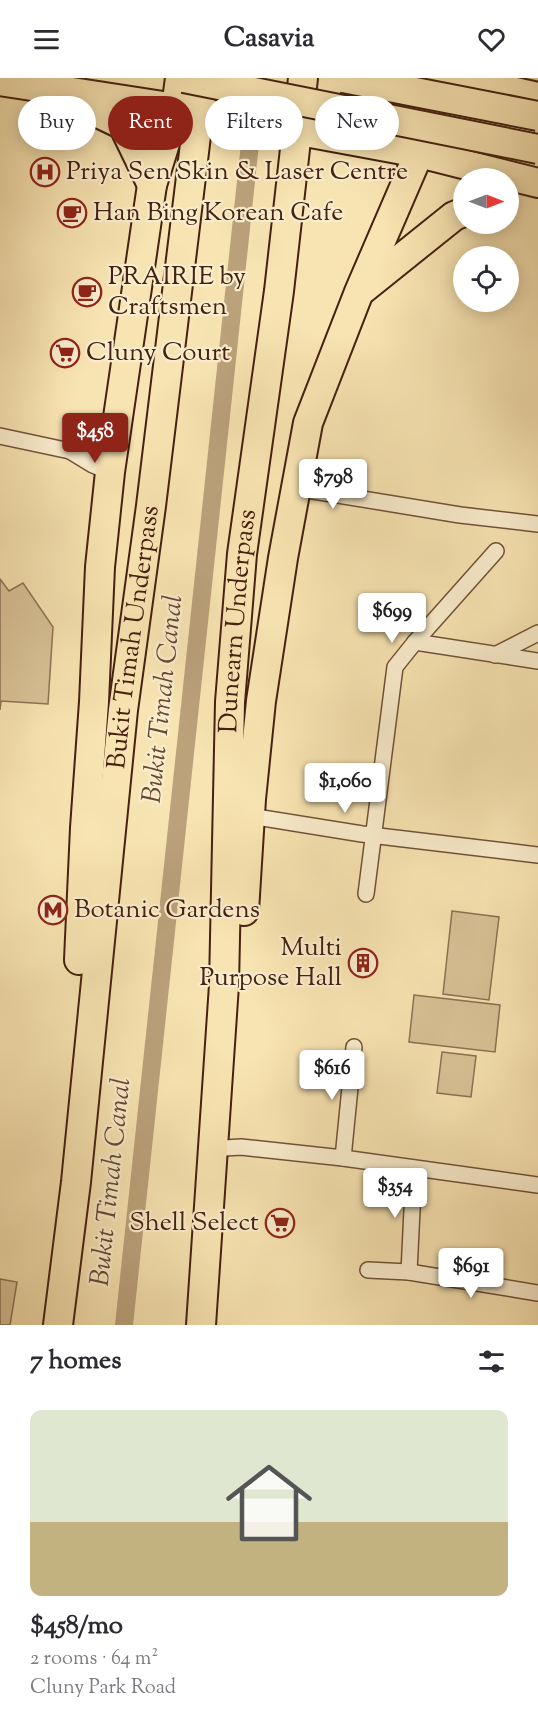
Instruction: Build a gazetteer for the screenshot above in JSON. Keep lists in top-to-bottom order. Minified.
{"streets":{"highway":["Dunearn Underpass","Bukit Timah Underpass"]},"water":["Bukit Timah Canal"],"places":{"hospital":["Priya Sen Skin & Laser Centre"],"cafe":["Han Bing Korean Cafe","PRAIRIE by Craftsmen"],"supermarket":["Cluny Court","Shell Select"],"metro station":["Botanic Gardens"],"building":["Multi Purpose Hall"]},"north":"right","page":{"header":"Casavia","chip":["Buy","Rent","Filters","New"],"price":["$458","$798","$699","$1,060","$616","$354","$691"],"heading":"7 homes","list":[{"name":"$458/mo","note":"2 rooms · 64 m² · Cluny Park Road"}]}}
